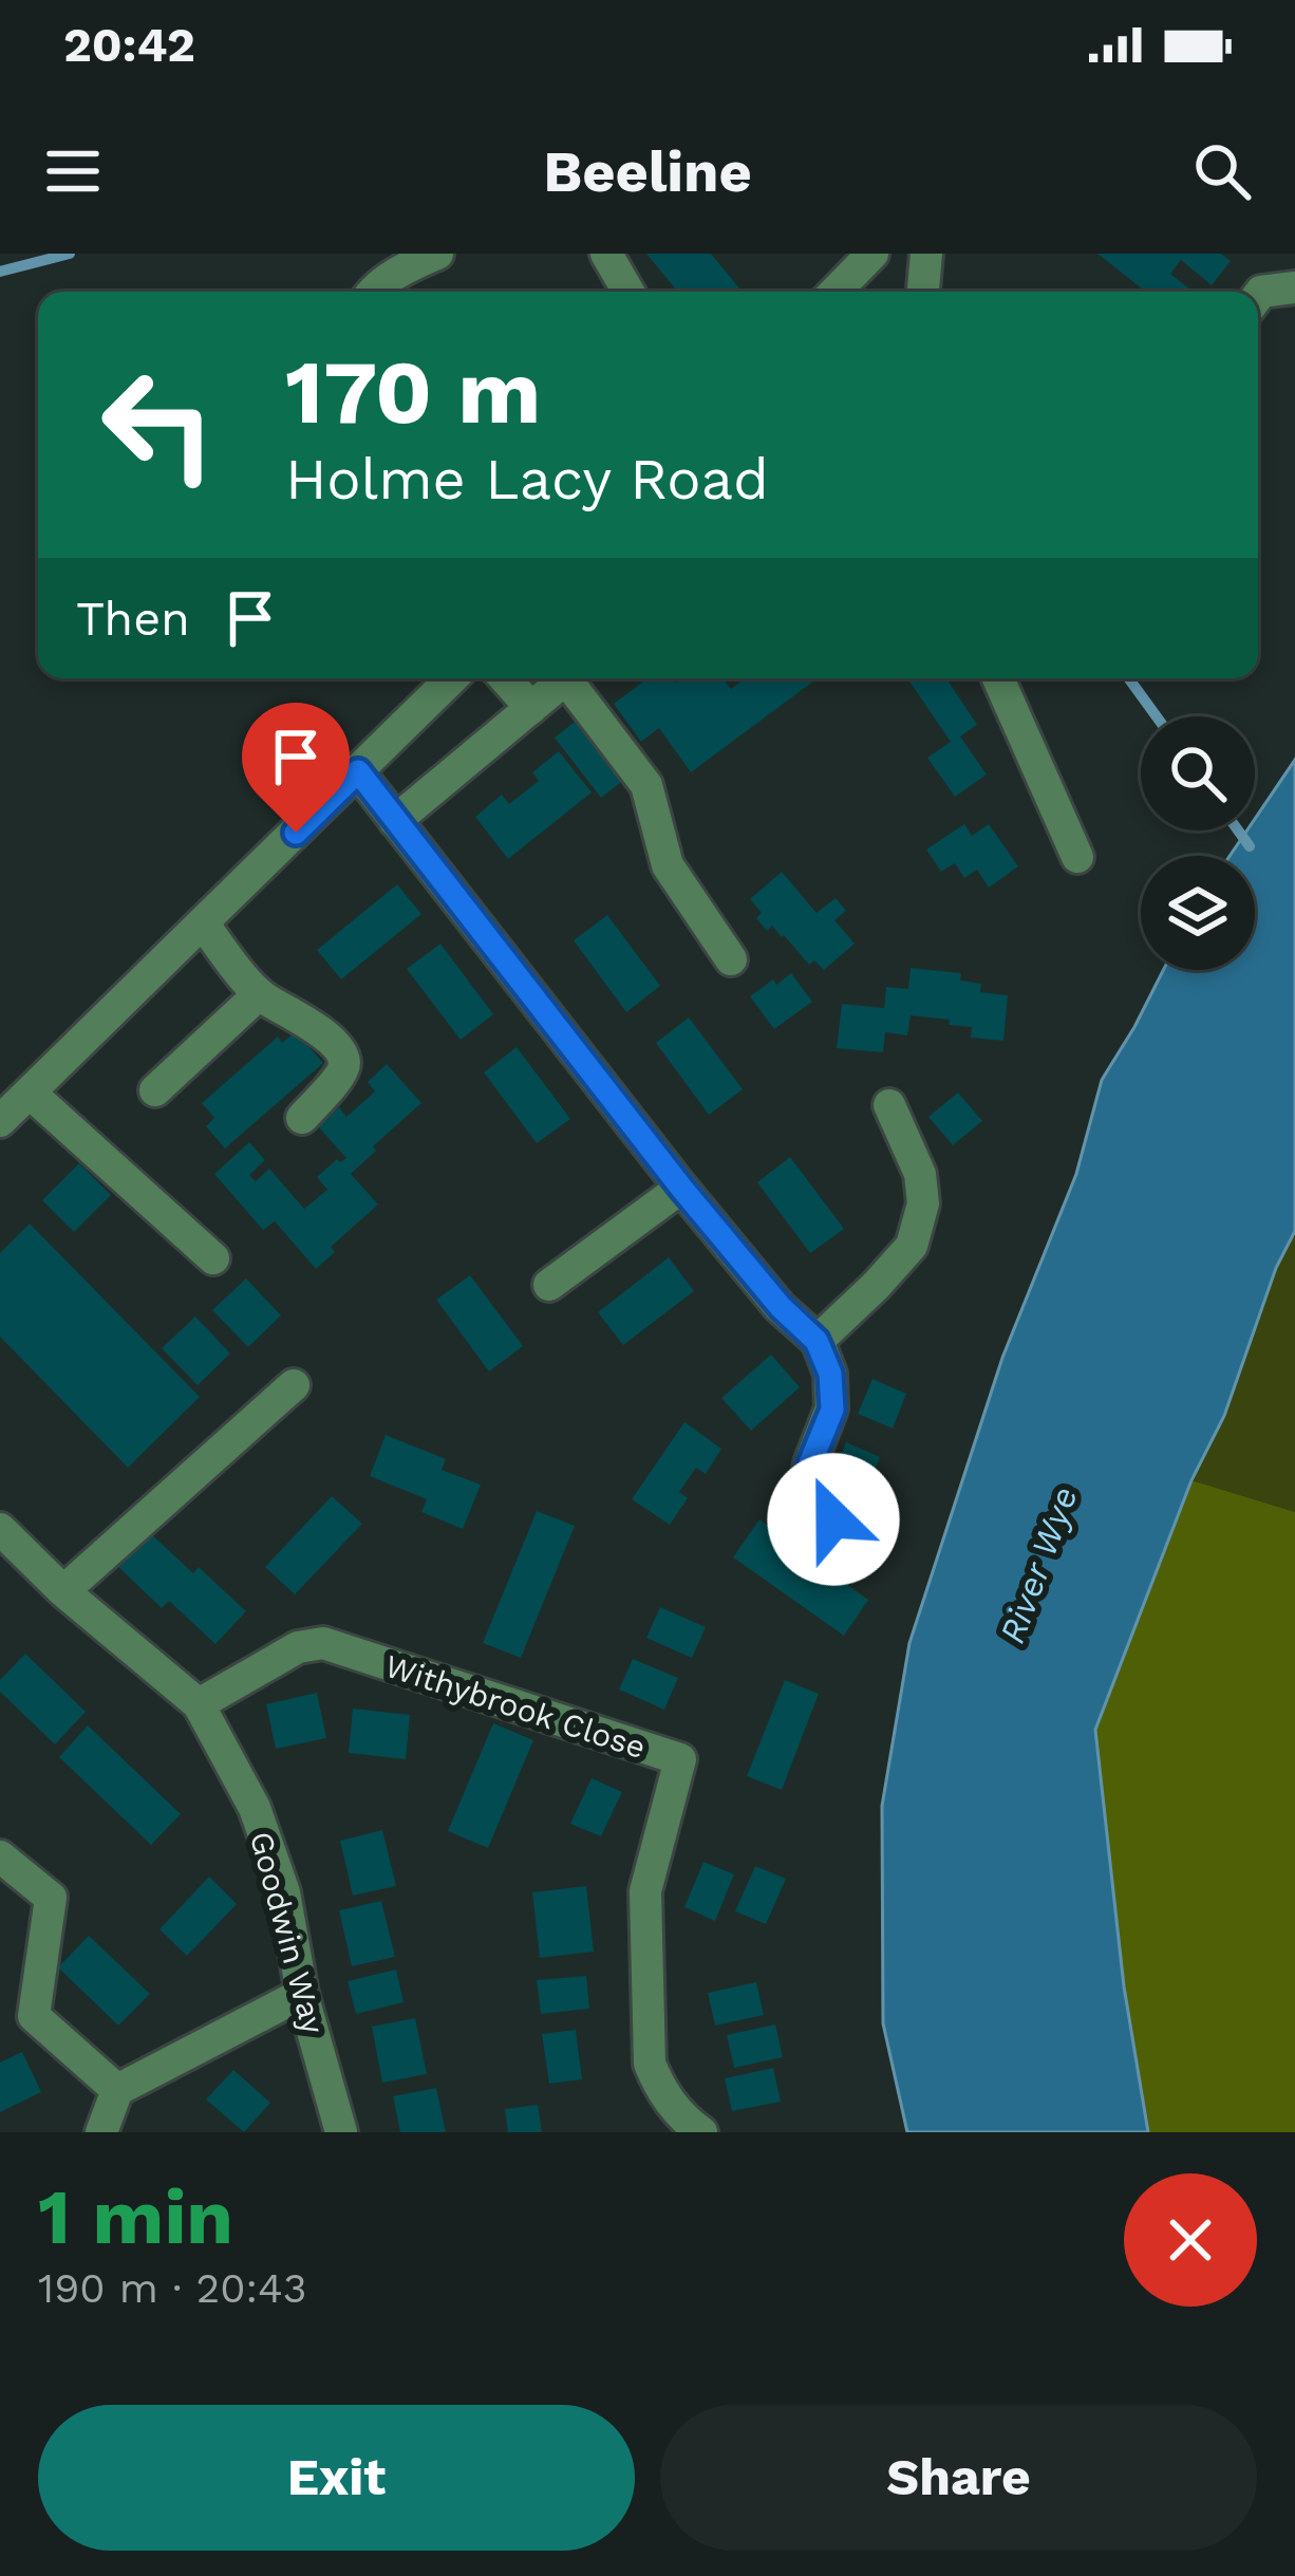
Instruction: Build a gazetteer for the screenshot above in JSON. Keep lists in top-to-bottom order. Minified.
{"streets":{"street":["Withybrook Close","Goodwin Way"]},"crossings":[["Withybrook Close","Goodwin Way"]],"water":["River Wye"],"page":{"status":"20:42","header":"Beeline","turn":["170 m","Holme Lacy Road"],"then":"Then","heading":["1 min","190 m · 20:43"],"buttons":["Exit","Share"]}}
